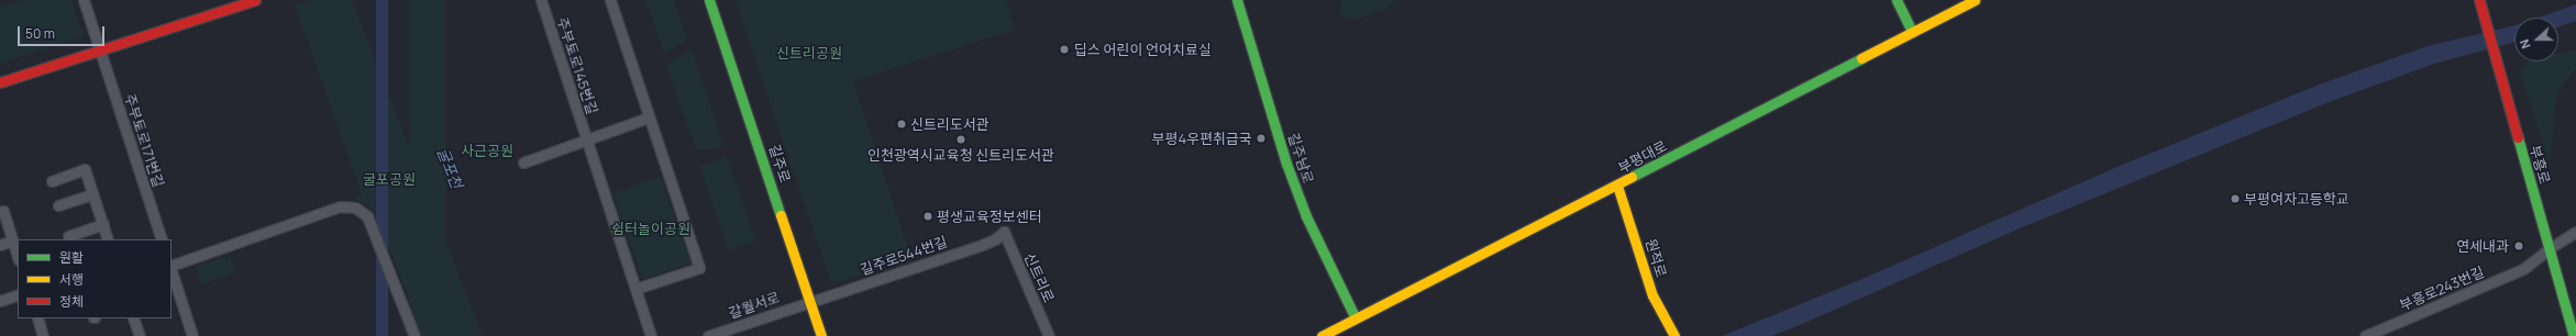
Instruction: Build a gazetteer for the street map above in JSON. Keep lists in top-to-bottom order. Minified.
{"streets":{"main road":["부평대로","길주남로","길주로","부흥로","원적로"],"street":["주부토로145번길","주부토로171번길","길주로544번길","신트리로","부흥로243번길","갈월서로"]},"crossings":[["부평대로","길주남로"],["부평대로","원적로"],["길주로","길주로544번길"],["길주로","갈월서로"],["부흥로","부흥로243번길"],["길주로544번길","신트리로"],["길주로544번길","갈월서로"]],"water":["굴포천"],"parks":["신트리공원","사근공원","굴포공원","쉼터놀이공원"],"places":["딥스 어린이 언어치료실","신트리도서관","부평4우편취급국","인천광역시교육청 신트리도서관","부평여자고등학교","평생교육정보센터","연세내과"],"legend":["원활","서행","정체"],"scale_bar":"50 m","north":"left"}
